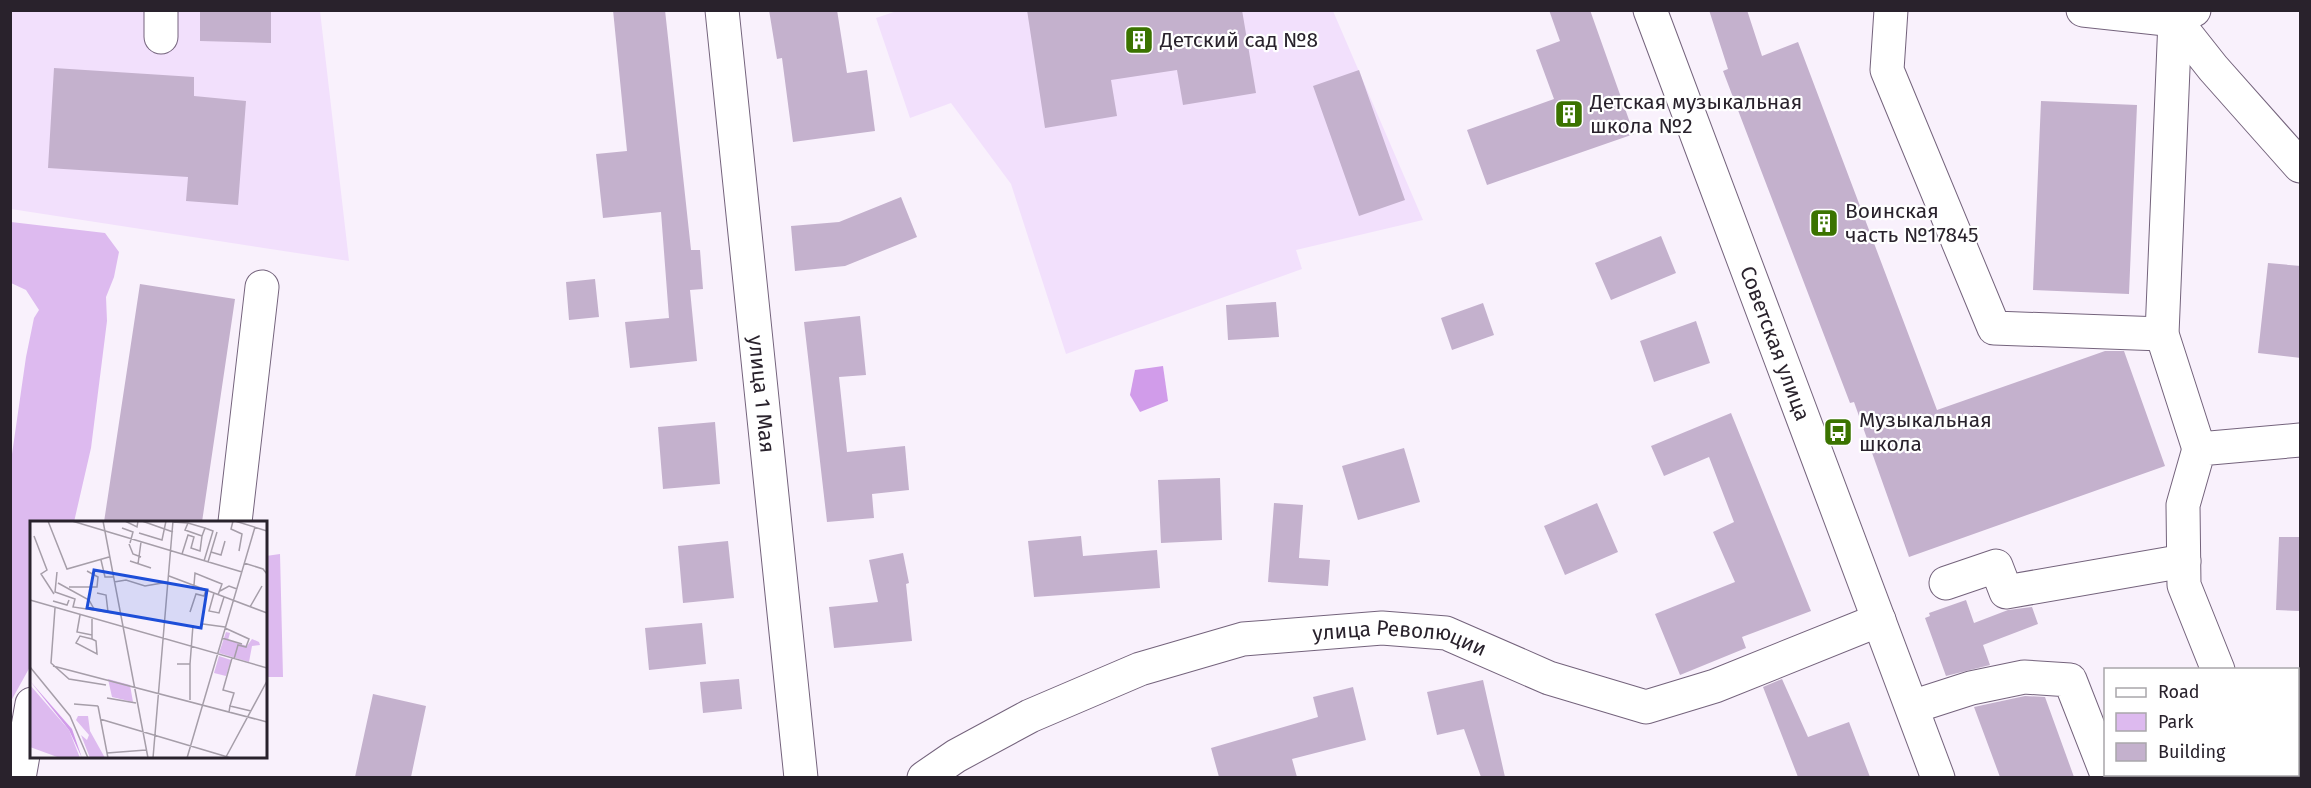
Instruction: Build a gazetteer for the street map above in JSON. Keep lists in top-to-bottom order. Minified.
{"streets":{"street":["Советская улица","улица 1 Мая","улица Революции"]},"crossings":[["Советская улица","улица Революции"]],"places":{"building":["Детский сад №8","Детская музыкальная школа №2","Воинская часть №17845"],"bus stop":["Музыкальная школа"]},"legend":["Road","Park","Building"]}
